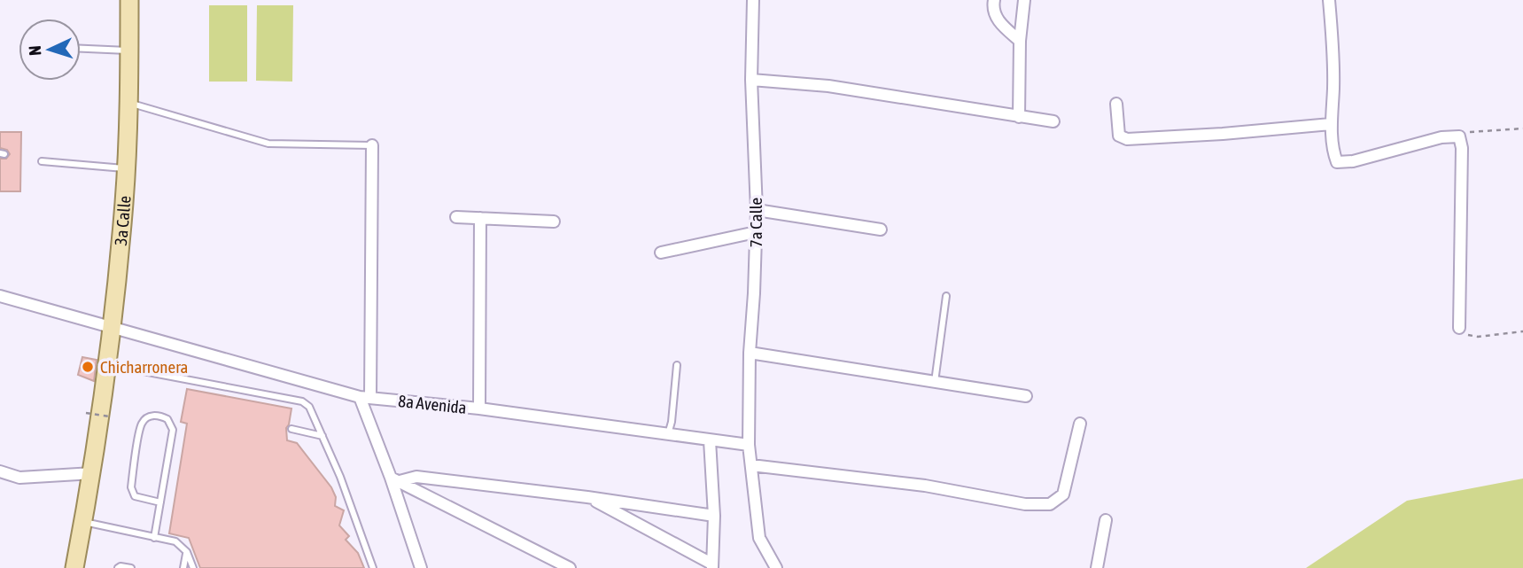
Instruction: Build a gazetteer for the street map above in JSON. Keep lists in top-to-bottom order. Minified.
{"streets":{"main road":["3a Calle"],"street":["7a Calle","8a Avenida"]},"crossings":[["3a Calle","8a Avenida"],["7a Calle","8a Avenida"]],"places":["Chicharronera"],"north":"left"}
